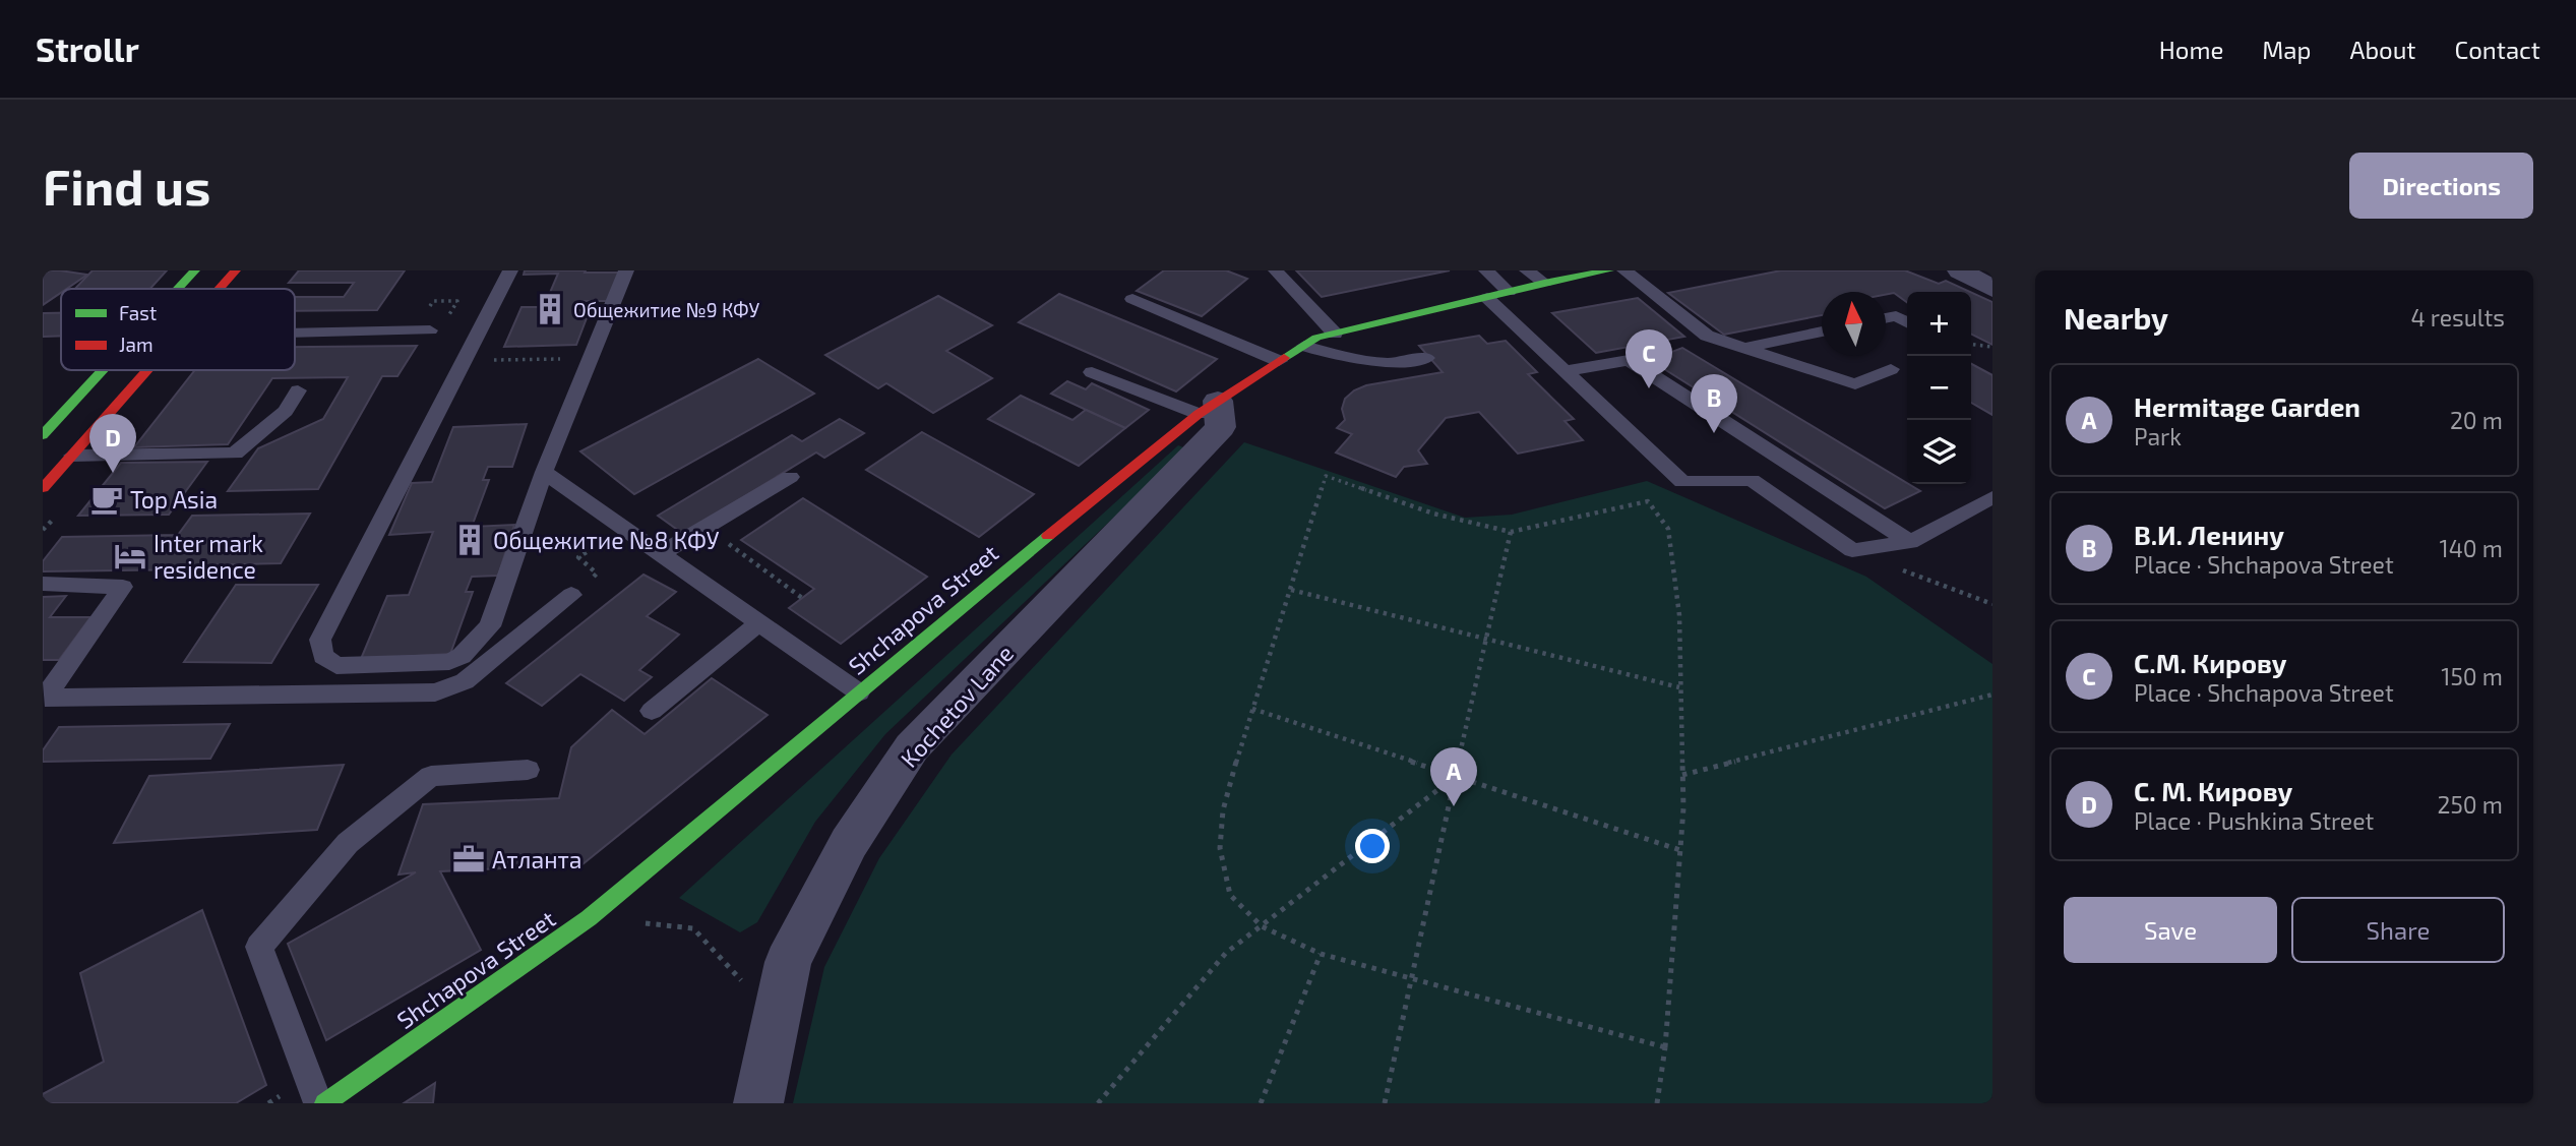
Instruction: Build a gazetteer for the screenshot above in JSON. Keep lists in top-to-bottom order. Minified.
{"streets":{"street":["Shchapova Street","Kochetov Lane"]},"crossings":[["Shchapova Street","Kochetov Lane"]],"places":{"building":["Общежитие №9 КФУ","Общежитие №8 КФУ"],"cafe":["Top Asia"],"hotel":["Inter mark residence"],"office":["Атланта"]},"legend":["Fast","Jam"],"north":"top","page":{"header":"Strollr","nav":["Home","Map","About","Contact"],"buttons":["Directions",["Save","Share"]],"title":"Find us","heading":["Nearby","4 results"],"map_buttons":["+","−"],"pins":["C","B","D","A"],"list":[{"mark":"A","name":"Hermitage Garden","note":"Park","value":"20 m"},{"mark":"B","name":"В.И. Ленину","note":"Place · Shchapova Street","value":"140 m"},{"mark":"C","name":"С.М. Кирову","note":"Place · Shchapova Street","value":"150 m"},{"mark":"D","name":"С. М. Кирову","note":"Place · Pushkina Street","value":"250 m"}]}}
